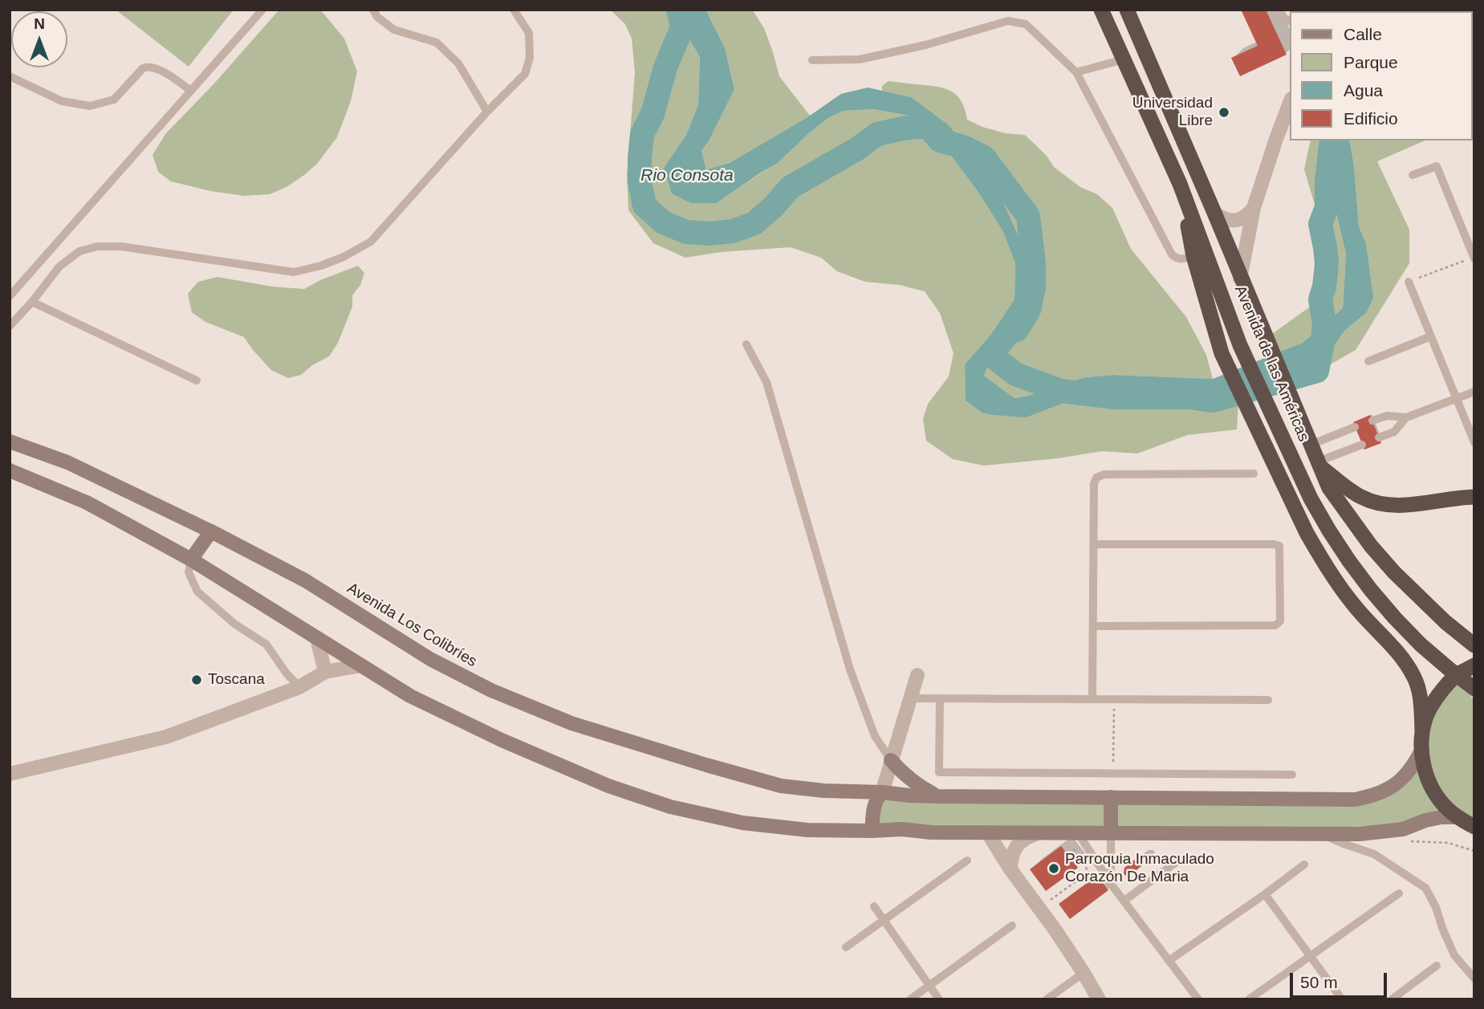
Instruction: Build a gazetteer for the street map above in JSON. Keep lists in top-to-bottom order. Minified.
{"streets":{"highway":["Avenida de las Américas"],"main road":["Avenida Los Colibríes"]},"water":["Rio Consota"],"places":["Universidad Libre","Toscana","Parroquia Inmaculado Corazón De Maria"],"legend":["Calle","Parque","Agua","Edificio"],"scale_bar":"50 m","north":"top"}
